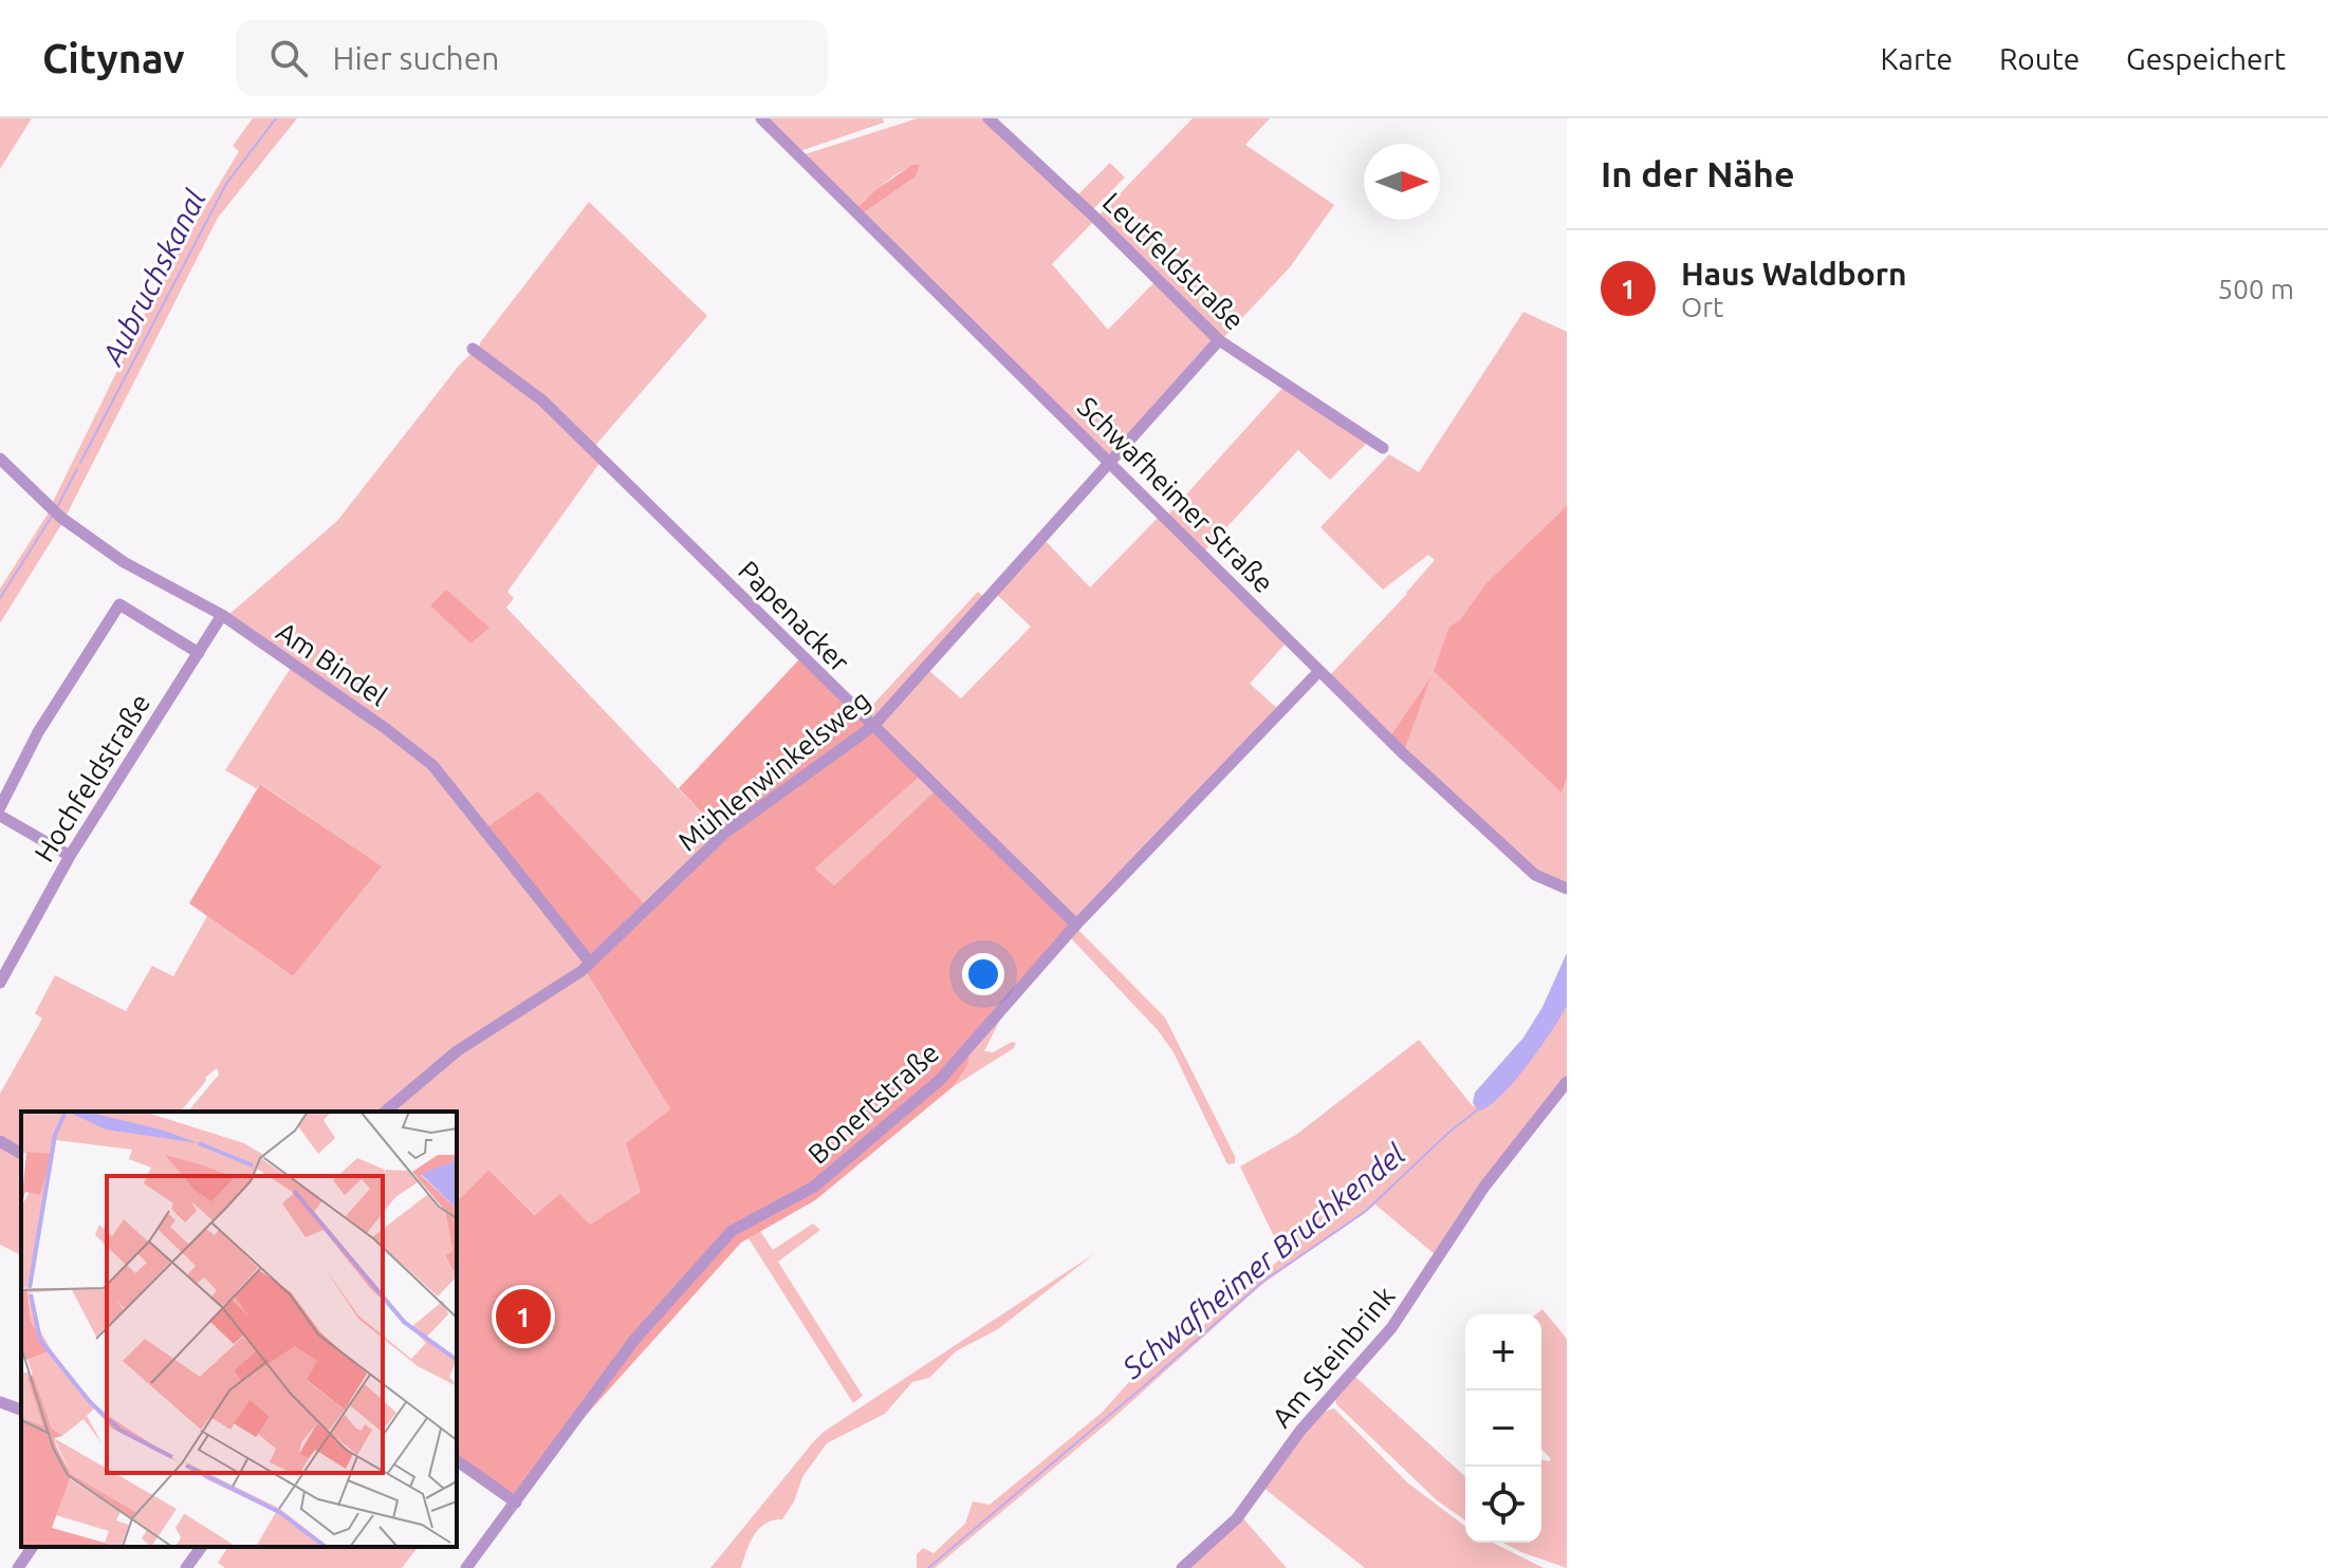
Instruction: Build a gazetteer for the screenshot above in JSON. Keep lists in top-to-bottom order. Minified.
{"streets":{"street":["Leutfeldstraße","Schwafheimer Straße","Papenacker","Am Bindel","Mühlenwinkelsweg","Hochfeldstraße","Bonertstraße","Am Steinbrink"]},"crossings":[["Leutfeldstraße","Mühlenwinkelsweg"],["Schwafheimer Straße","Mühlenwinkelsweg"],["Schwafheimer Straße","Bonertstraße"],["Papenacker","Mühlenwinkelsweg"],["Papenacker","Bonertstraße"],["Am Bindel","Mühlenwinkelsweg"],["Am Bindel","Hochfeldstraße"]],"water":["Aubruchskanal","Schwafheimer Bruchkendel"],"north":"right","page":{"header":"Citynav","search":"Hier suchen","nav":["Karte","Route","Gespeichert"],"heading":"In der Nähe","list":[{"mark":"1","name":"Haus Waldborn","note":"Ort","value":"500 m"}],"pins":"1","map_buttons":["+","−"]}}
